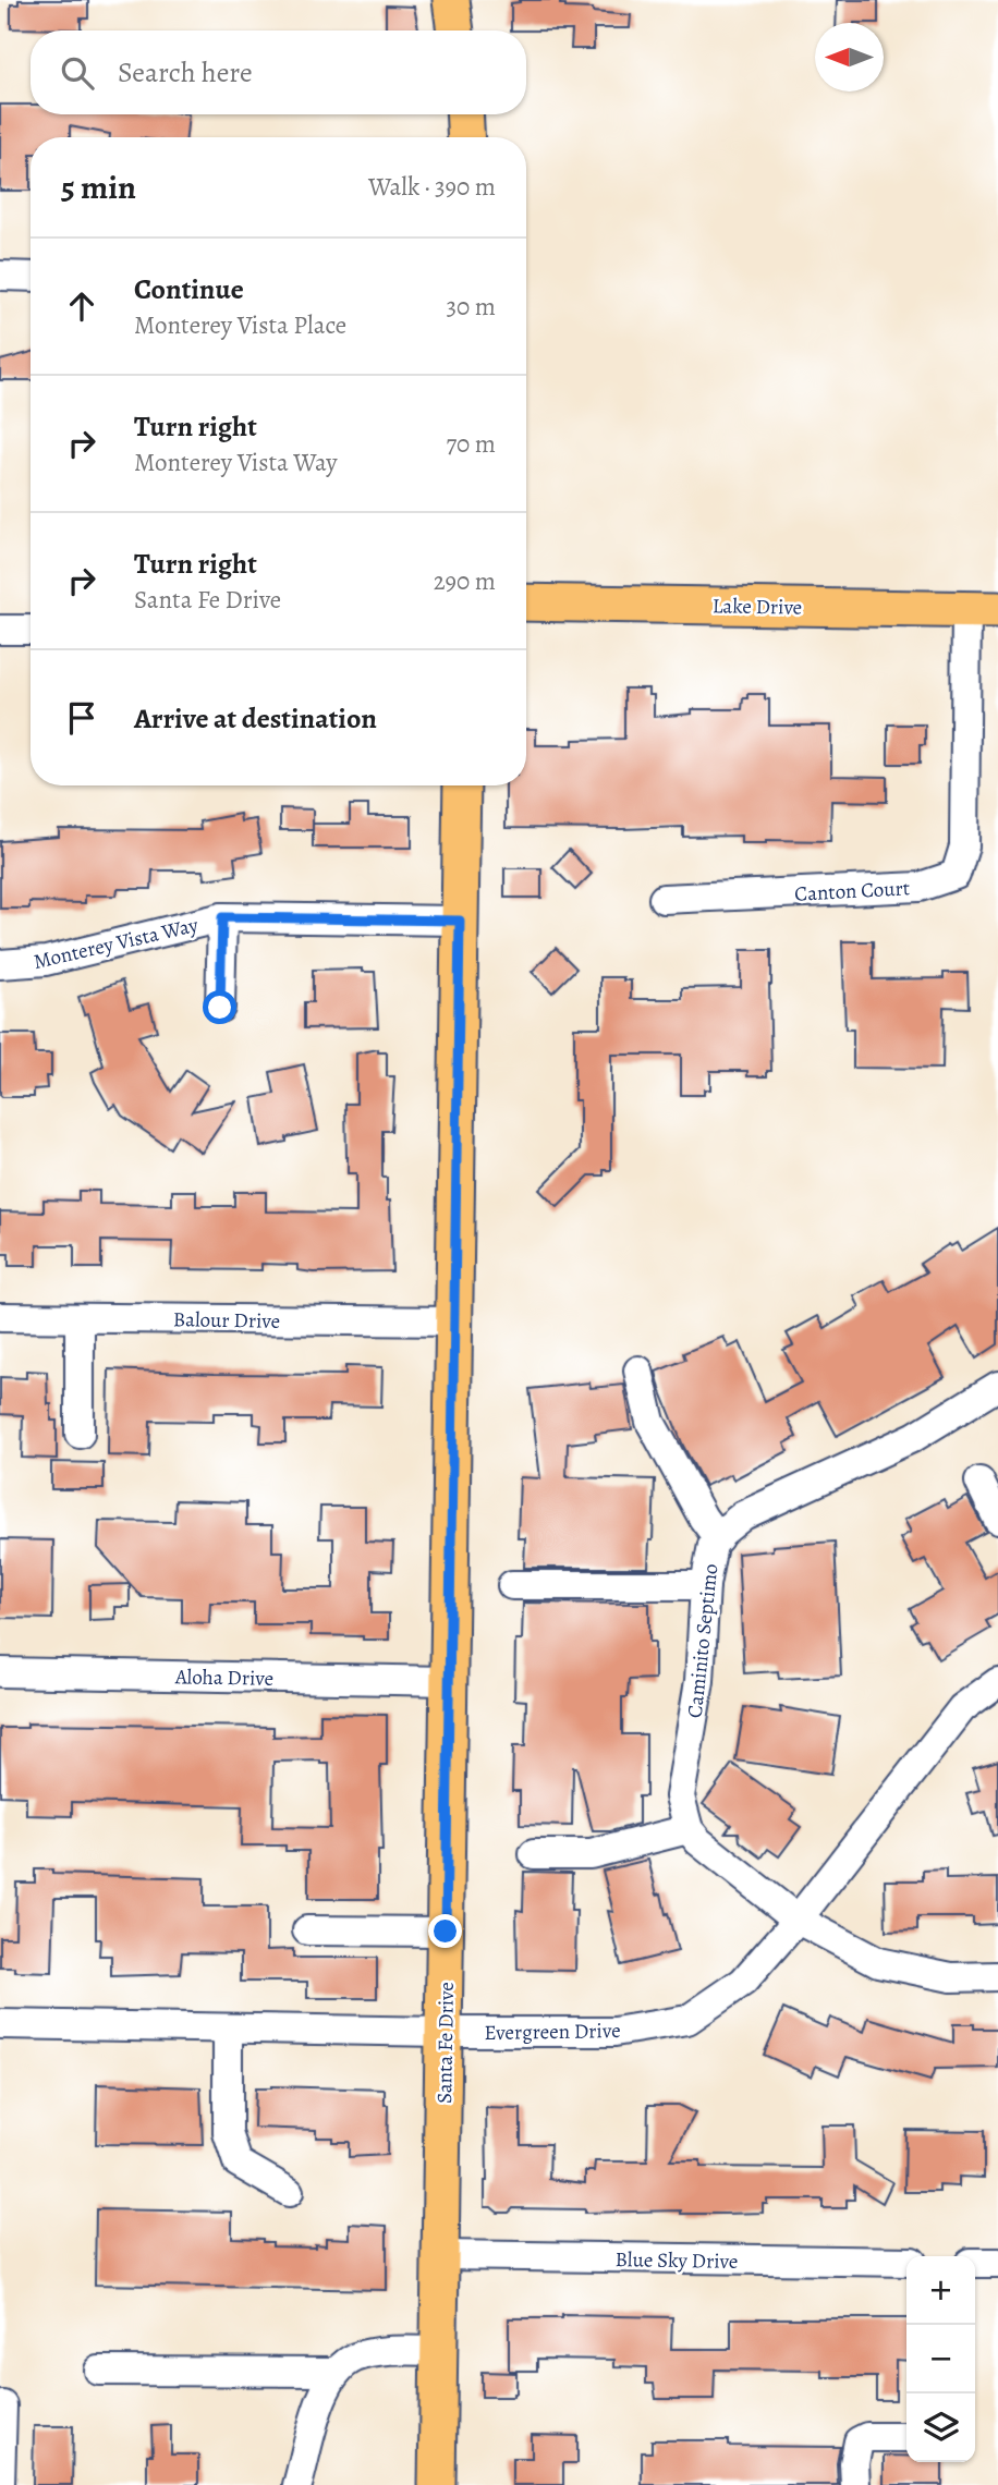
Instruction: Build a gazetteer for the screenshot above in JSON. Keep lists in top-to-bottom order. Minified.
{"streets":{"main road":["Lake Drive","Santa Fe Drive"],"street":["Canton Court","Monterey Vista Way","Balour Drive","Caminito Septimo","Aloha Drive","Evergreen Drive","Blue Sky Drive"]},"crossings":[["Lake Drive","Canton Court"],["Monterey Vista Way","Santa Fe Drive"],["Balour Drive","Santa Fe Drive"],["Aloha Drive","Santa Fe Drive"],["Evergreen Drive","Santa Fe Drive"],["Santa Fe Drive","Blue Sky Drive"]],"north":"left","page":{"search":"Search here","heading":["5 min","Walk · 390 m"],"list":[["Continue","Monterey Vista Place","30 m"],["Turn right","Monterey Vista Way","70 m"],["Turn right","Santa Fe Drive","290 m"],"Arrive at destination"],"map_buttons":["+","−"]}}
